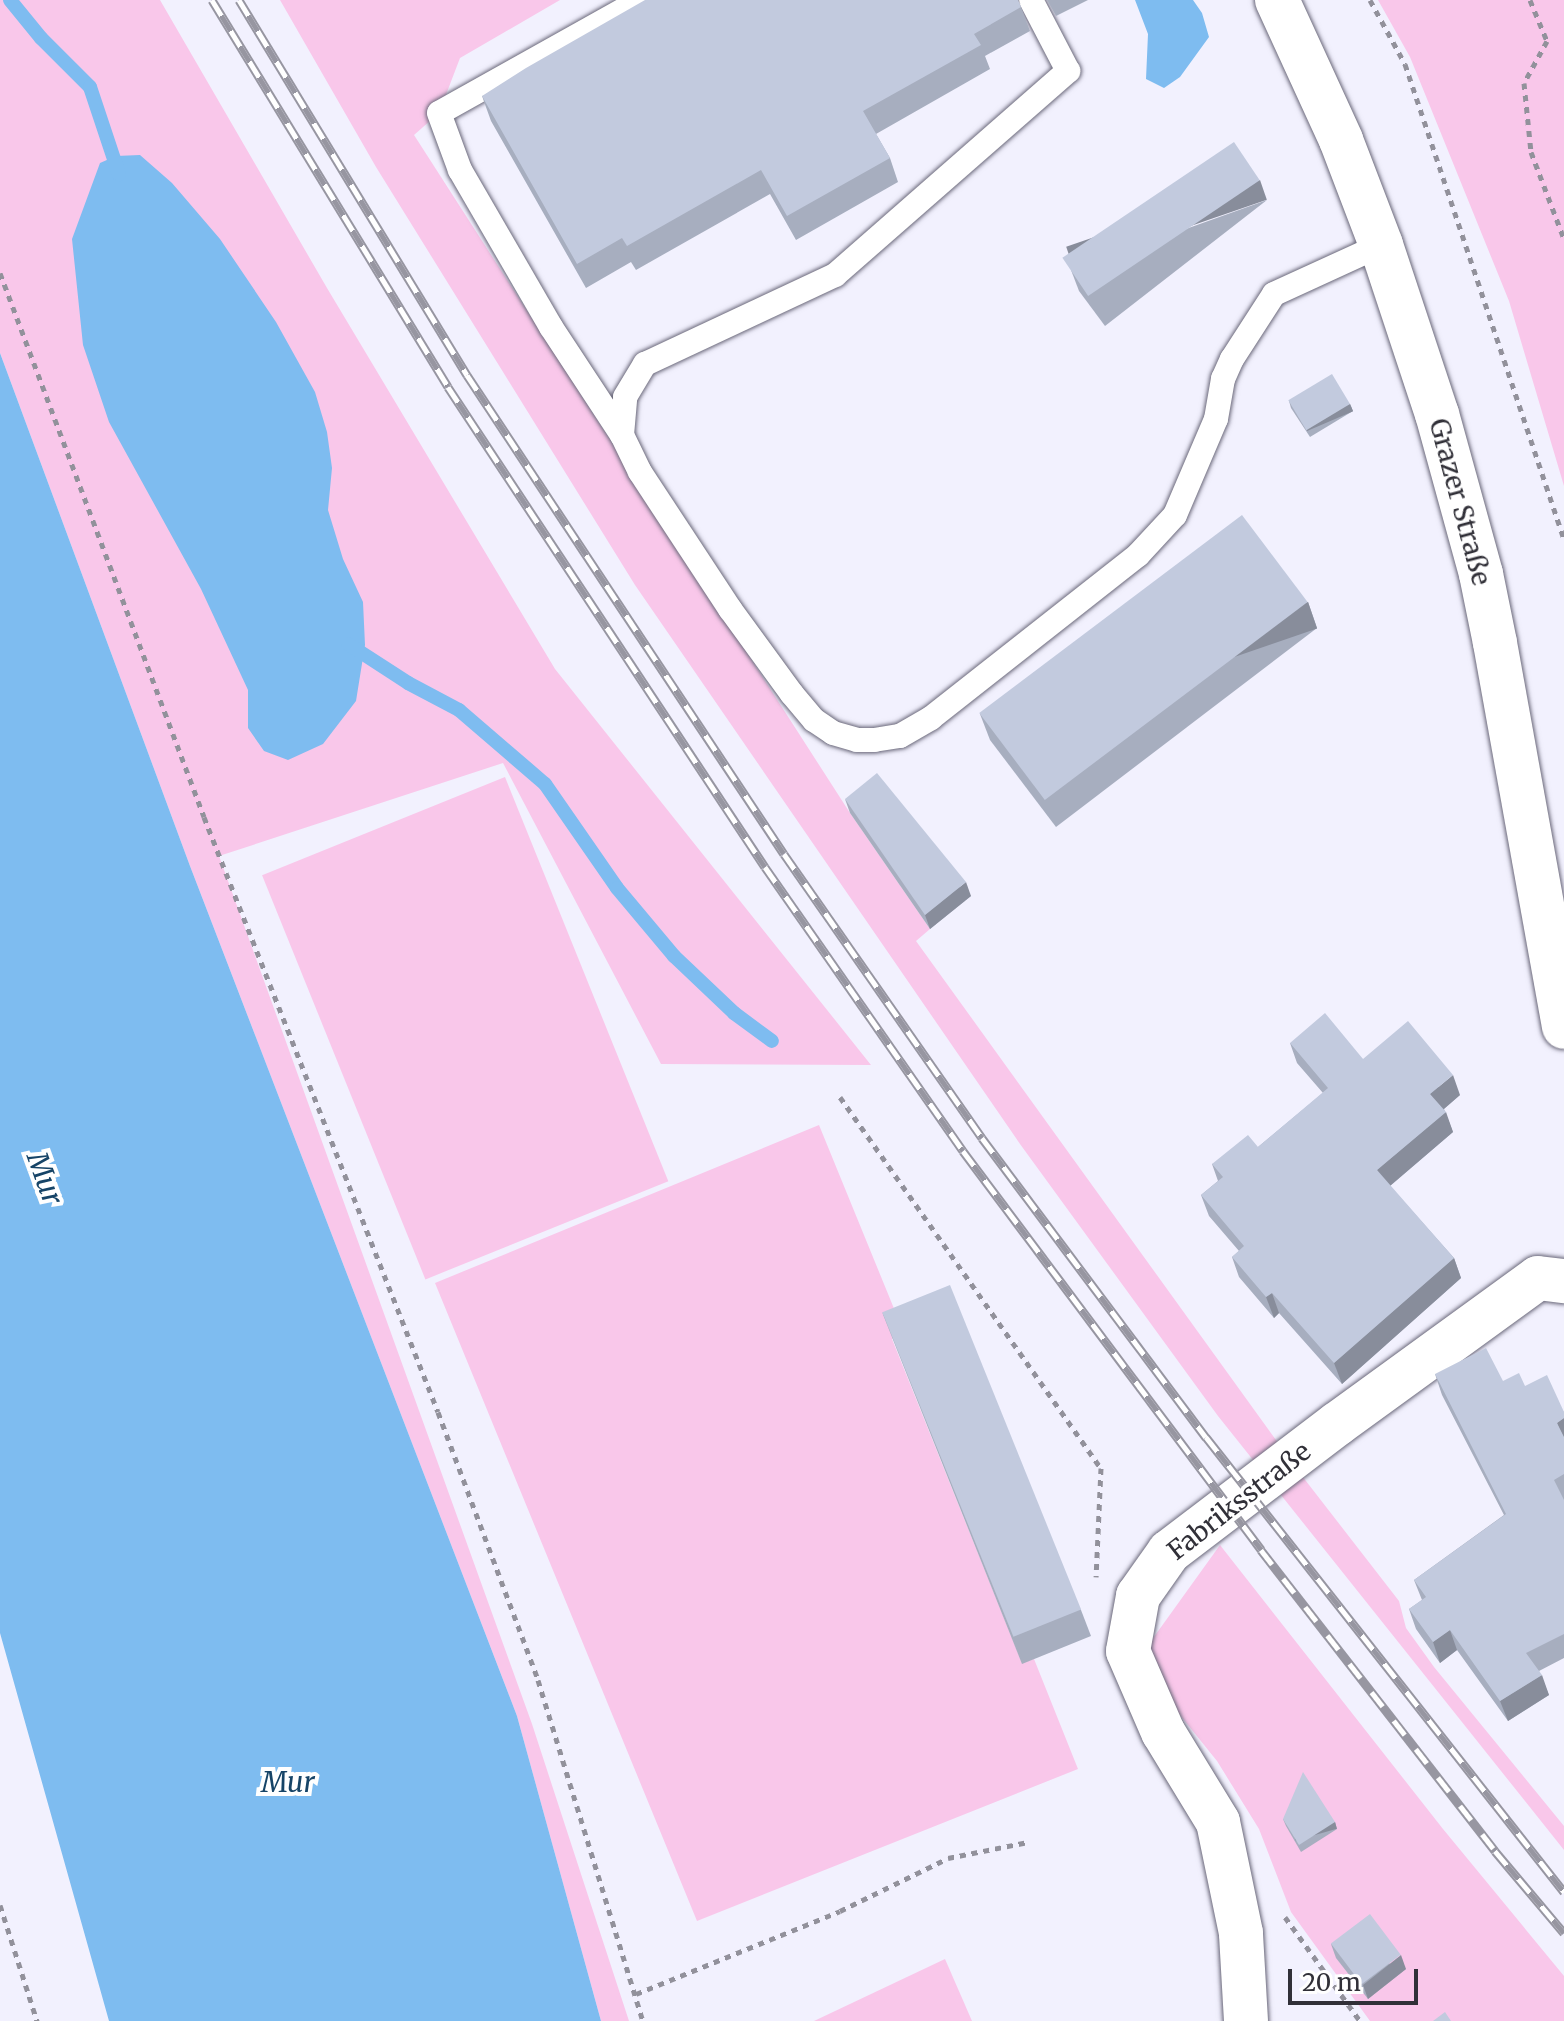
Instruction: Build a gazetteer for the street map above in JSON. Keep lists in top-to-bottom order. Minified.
{"streets":{"main road":["Grazer Straße","Fabriksstraße"]},"water":["Mur"],"scale_bar":"20 m"}
